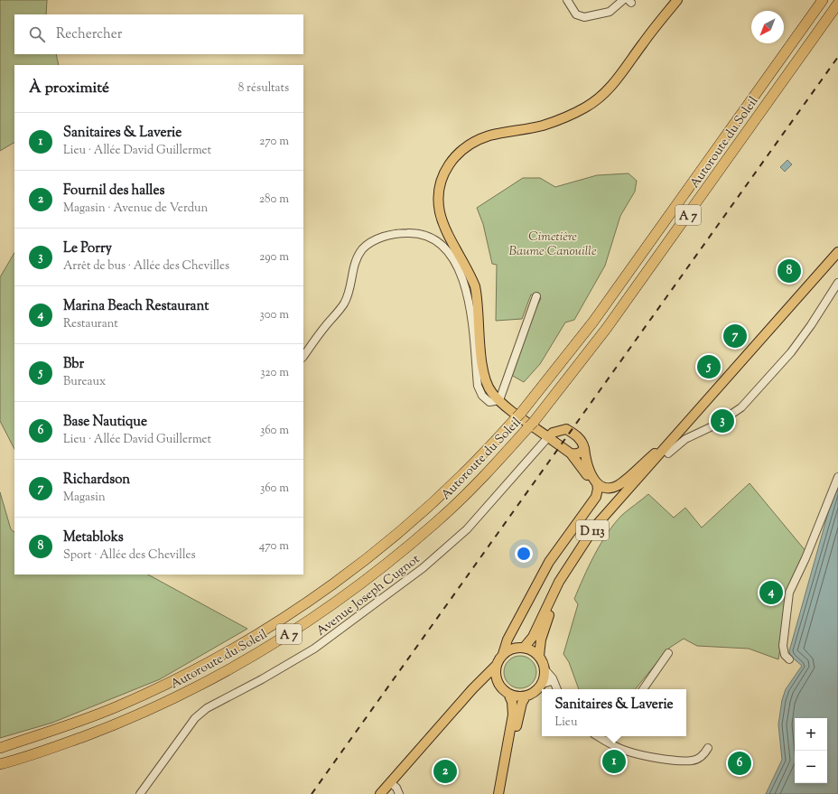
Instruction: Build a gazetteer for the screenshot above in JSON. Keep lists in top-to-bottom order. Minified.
{"streets":{"highway":["Autoroute du Soleil","A 7"],"main road":["D 113"],"street":["Avenue Joseph Cugnot"]},"parks":["Cimetière Baume Canouille"],"north":"bottom left","page":{"search":"Rechercher","heading":["À proximité","8 résultats"],"list":[{"mark":"1","name":"Sanitaires & Laverie","note":"Lieu · Allée David Guillermet","value":"270 m"},{"mark":"2","name":"Fournil des halles","note":"Magasin · Avenue de Verdun","value":"280 m"},{"mark":"3","name":"Le Porry","note":"Arrêt de bus · Allée des Chevilles","value":"290 m"},{"mark":"4","name":"Marina Beach Restaurant","note":"Restaurant","value":"300 m"},{"mark":"5","name":"Bbr","note":"Bureaux","value":"320 m"},{"mark":"6","name":"Base Nautique","note":"Lieu · Allée David Guillermet","value":"360 m"},{"mark":"7","name":"Richardson","note":"Magasin","value":"360 m"},{"mark":"8","name":"Metabloks","note":"Sport · Allée des Chevilles","value":"470 m"}],"pins":["8","7","5","3","4","1","6","2"],"popup":["Sanitaires & Laverie","Lieu"],"map_buttons":["+","−"]}}
